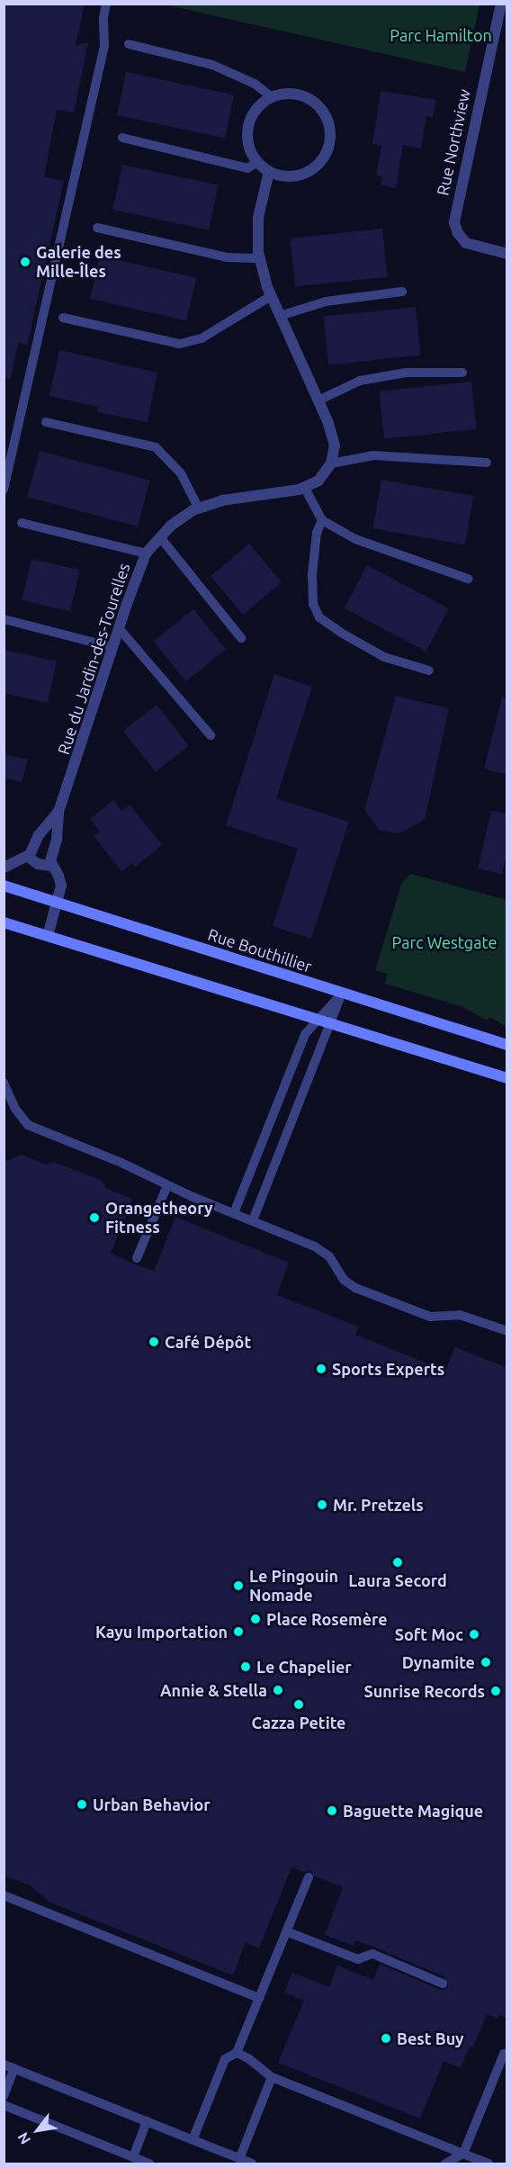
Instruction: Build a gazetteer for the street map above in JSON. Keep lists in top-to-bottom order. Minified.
{"streets":{"street":["Rue Northview","Rue du Jardin-des-Tourelles","Rue Bouthillier"]},"crossings":[["Rue du Jardin-des-Tourelles","Rue Bouthillier"]],"parks":["Parc Hamilton","Parc Westgate"],"places":["Galerie des Mille-Îles","Orangetheory Fitness","Café Dépôt","Sports Experts","Mr. Pretzels","Laura Secord","Le Pingouin Nomade","Place Rosemère","Kayu Importation","Soft Moc","Dynamite","Le Chapelier","Annie & Stella","Sunrise Records","Cazza Petite","Urban Behavior","Baguette Magique","Best Buy"],"north":"bottom left"}
